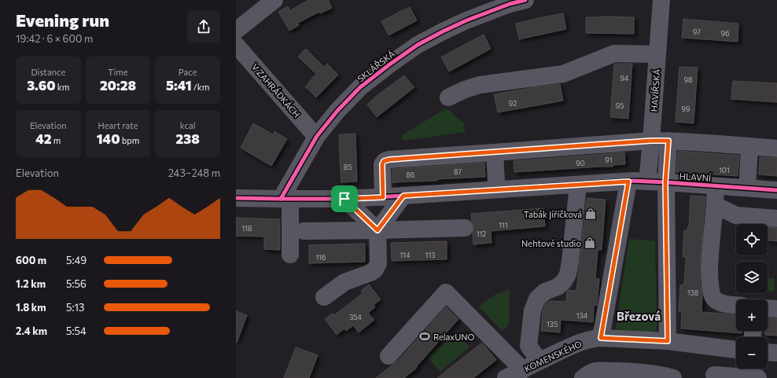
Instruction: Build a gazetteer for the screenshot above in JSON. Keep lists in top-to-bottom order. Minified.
{"streets":{"street":["SKLÁŘSKÁ","V ZAHRÁDKÁCH","HAVÍŘSKÁ","HLAVNÍ","KOMENSKÉHO"]},"crossings":[["SKLÁŘSKÁ","V ZAHRÁDKÁCH"],["SKLÁŘSKÁ","HLAVNÍ"],["HAVÍŘSKÁ","HLAVNÍ"]],"districts":["Březová"],"places":{"shop":["Tabák Jiříčková","Nehtové studio"],"sports":["RelaxUNO"]},"house_numbers":["97","96","94","98","92","95","99","91","90","85","101","87","86","111","118","112","114","113","116","138","134","354","135"],"page":{"heading":["Evening run","19:42 · 6 × 600 m"],"stats":[["Distance","3.60 km"],["Time","20:28"],["Pace","5:41 /km"],["Elevation","42 m"],["Heart rate","140 bpm"],["kcal","238"]],"chart":["Elevation","243–248 m"],"map_buttons":["+","−"],"list":[{"name":"600 m","note":"5:49"},{"name":"1.2 km","note":"5:56"},{"name":"1.8 km","note":"5:13"},{"name":"2.4 km","note":"5:54"}]}}
